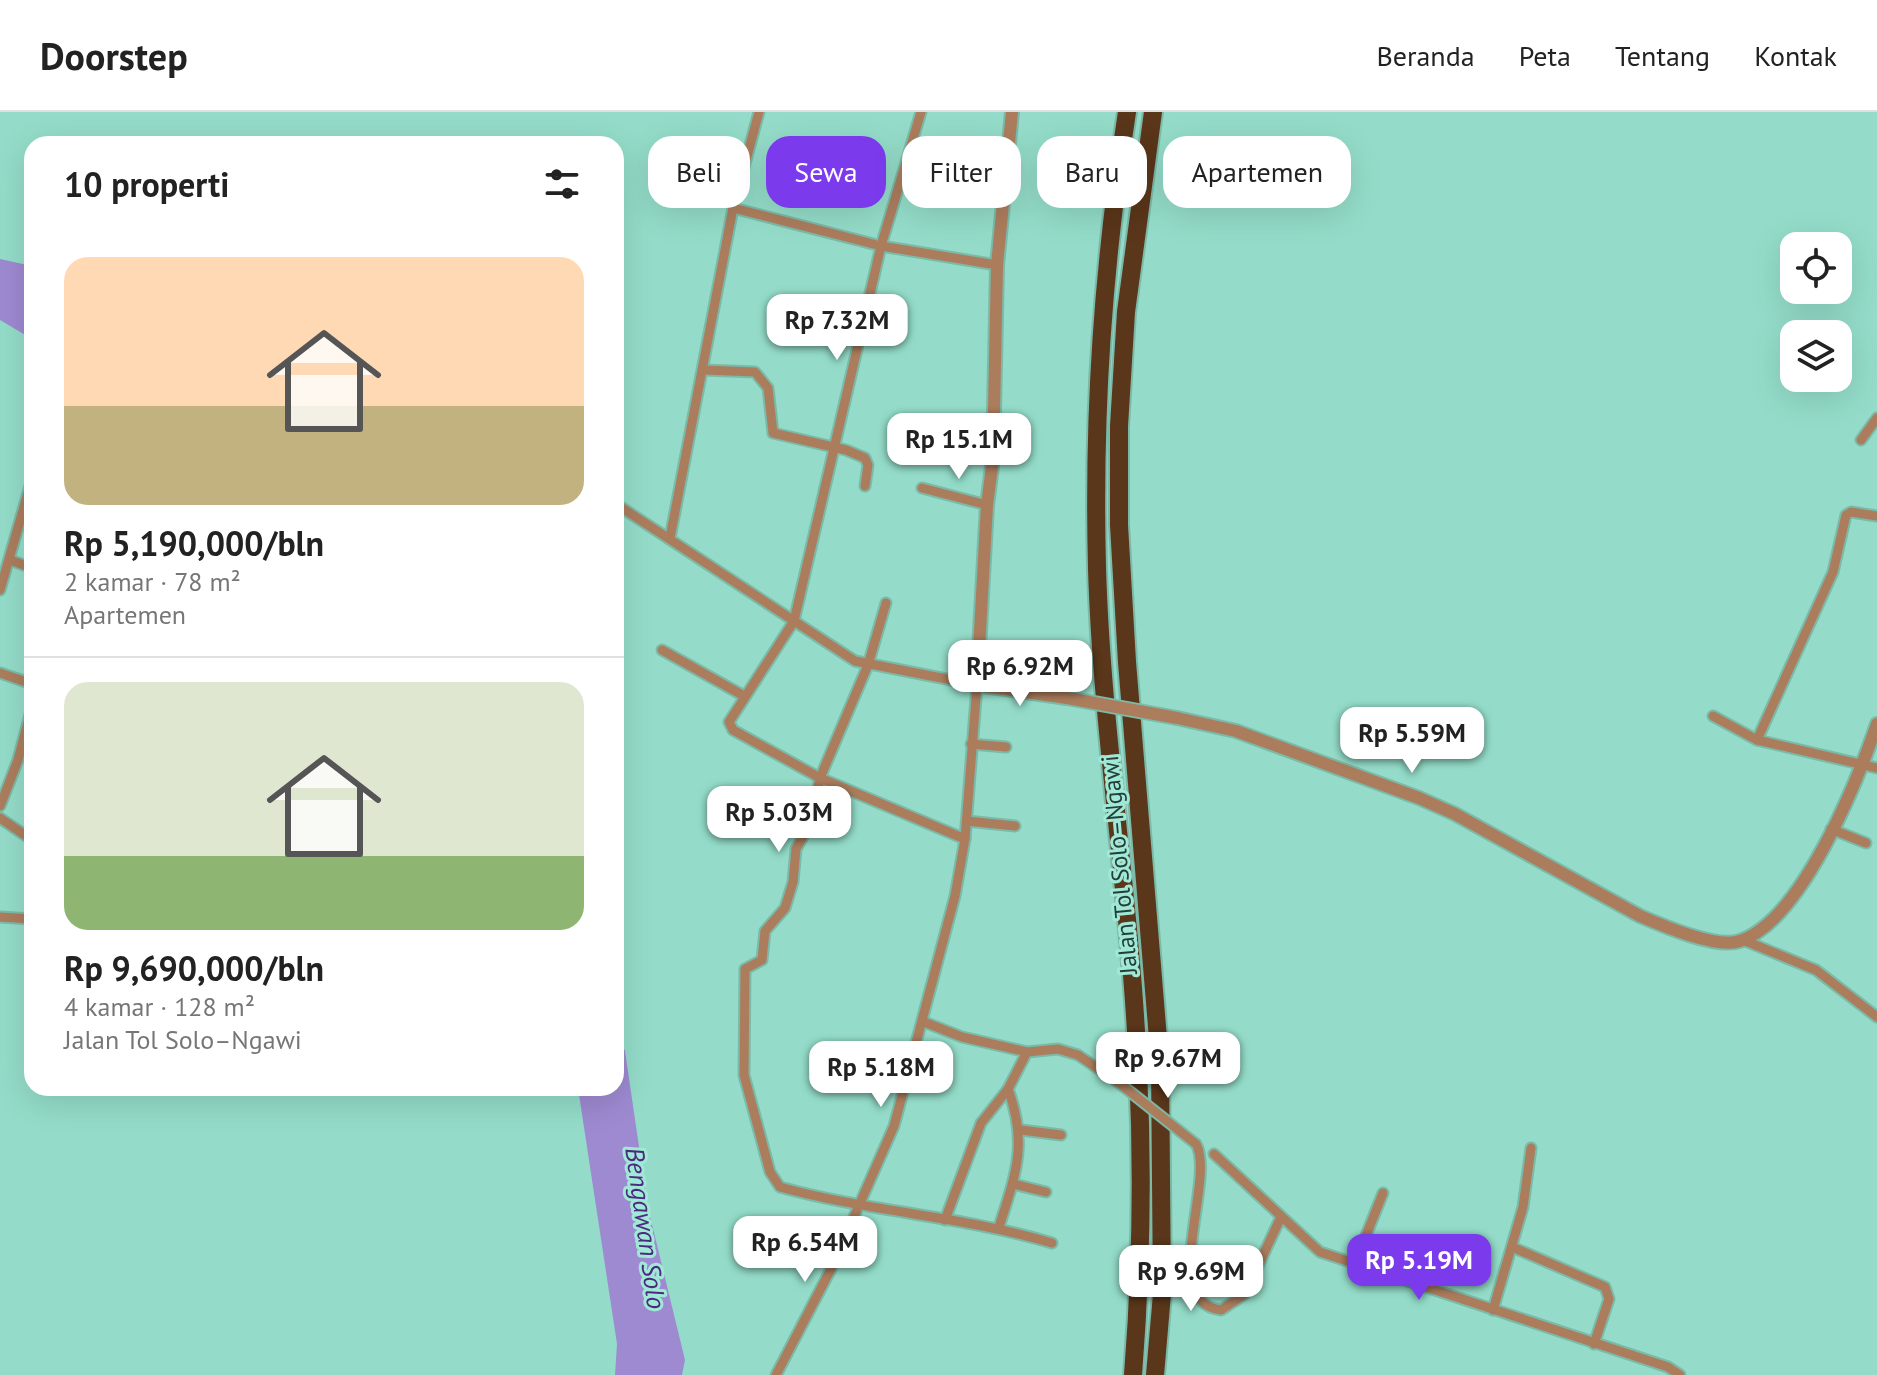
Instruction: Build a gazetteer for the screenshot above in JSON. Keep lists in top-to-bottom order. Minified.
{"streets":{"highway":["Jalan Tol Solo–Ngawi"]},"water":["Bengawan Solo"],"page":{"header":"Doorstep","nav":["Beranda","Peta","Tentang","Kontak"],"chip":["Beli","Sewa","Filter","Baru","Apartemen"],"heading":"10 properti","list":[{"name":"Rp 5,190,000/bln","note":"2 kamar · 78 m² · Apartemen"},{"name":"Rp 9,690,000/bln","note":"4 kamar · 128 m² · Jalan Tol Solo–Ngawi"}],"price":["Rp 7.32M","Rp 15.1M","Rp 6.92M","Rp 5.59M","Rp 5.03M","Rp 9.67M","Rp 5.18M","Rp 6.54M","Rp 5.19M","Rp 9.69M"]}}
